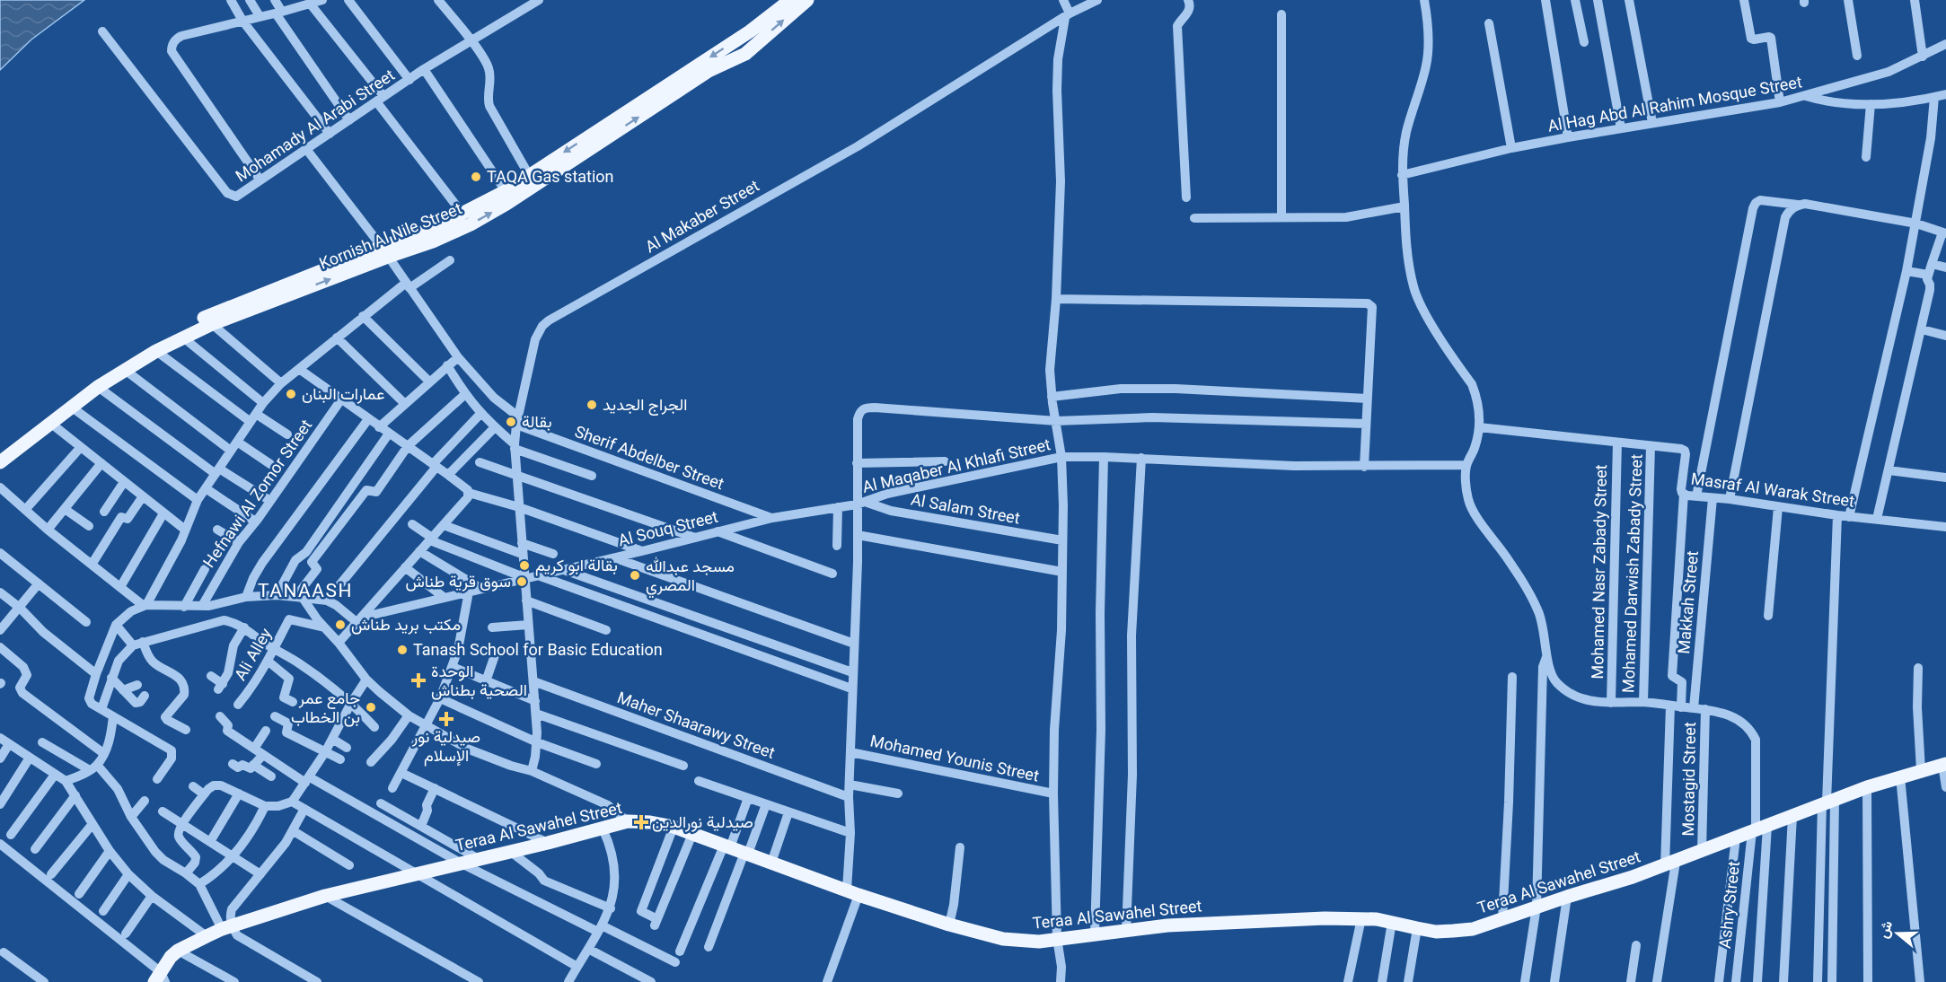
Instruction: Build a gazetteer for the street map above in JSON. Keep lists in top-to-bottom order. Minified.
{"streets":{"main road":["Kornish Al Nile Street","Teraa Al Sawahel Street"],"street":["Al Hag Abd Al Rahim Mosque Street","Mohamady Al Arabi Street","Al Makaber Street","Sherif Abdelber Street","Al Maqaber Al Khlafi Street","Masraf Al Warak Street","Hefnawi Al Zomor Street","Al Salam Street","Al Souq Street","Mohamed Nasr Zabady Street","Mohamed Darwish Zabady Street","Makkah Street","Ali Alley","Maher Shaarawy Street","Mohamed Younis Street","Mostagid Street","Ashry Street"]},"crossings":[["Mohamady Al Arabi Street","Sherif Abdelber Street"],["Al Makaber Street","Sherif Abdelber Street"],["Al Makaber Street","Al Souq Street"],["Al Makaber Street","Maher Shaarawy Street"],["Kornish Al Nile Street","Sherif Abdelber Street"],["Sherif Abdelber Street","Al Souq Street"],["Al Maqaber Al Khlafi Street","Al Salam Street"],["Al Maqaber Al Khlafi Street","Al Souq Street"],["Masraf Al Warak Street","Mohamed Nasr Zabady Street"],["Masraf Al Warak Street","Mohamed Darwish Zabady Street"],["Masraf Al Warak Street","Makkah Street"],["Al Salam Street","Al Souq Street"],["Mostagid Street","Teraa Al Sawahel Street"],["Teraa Al Sawahel Street","Ashry Street"]],"districts":["TANAASH"],"places":{"other":["TAQA Gas station","عمارات البنان","الجراج الجديد","بقالة","بقالة ابو كريم","مسجد عبدالله المصري","سوق قرية طناش","مكتب بريد طناش","Tanash School for Basic Education","جامع عمر بن الخطاب"],"health":["الوحدة الصحية بطناش","صيدلية نور الإسلام","صيدلية نورالدين"]},"north":"left"}
